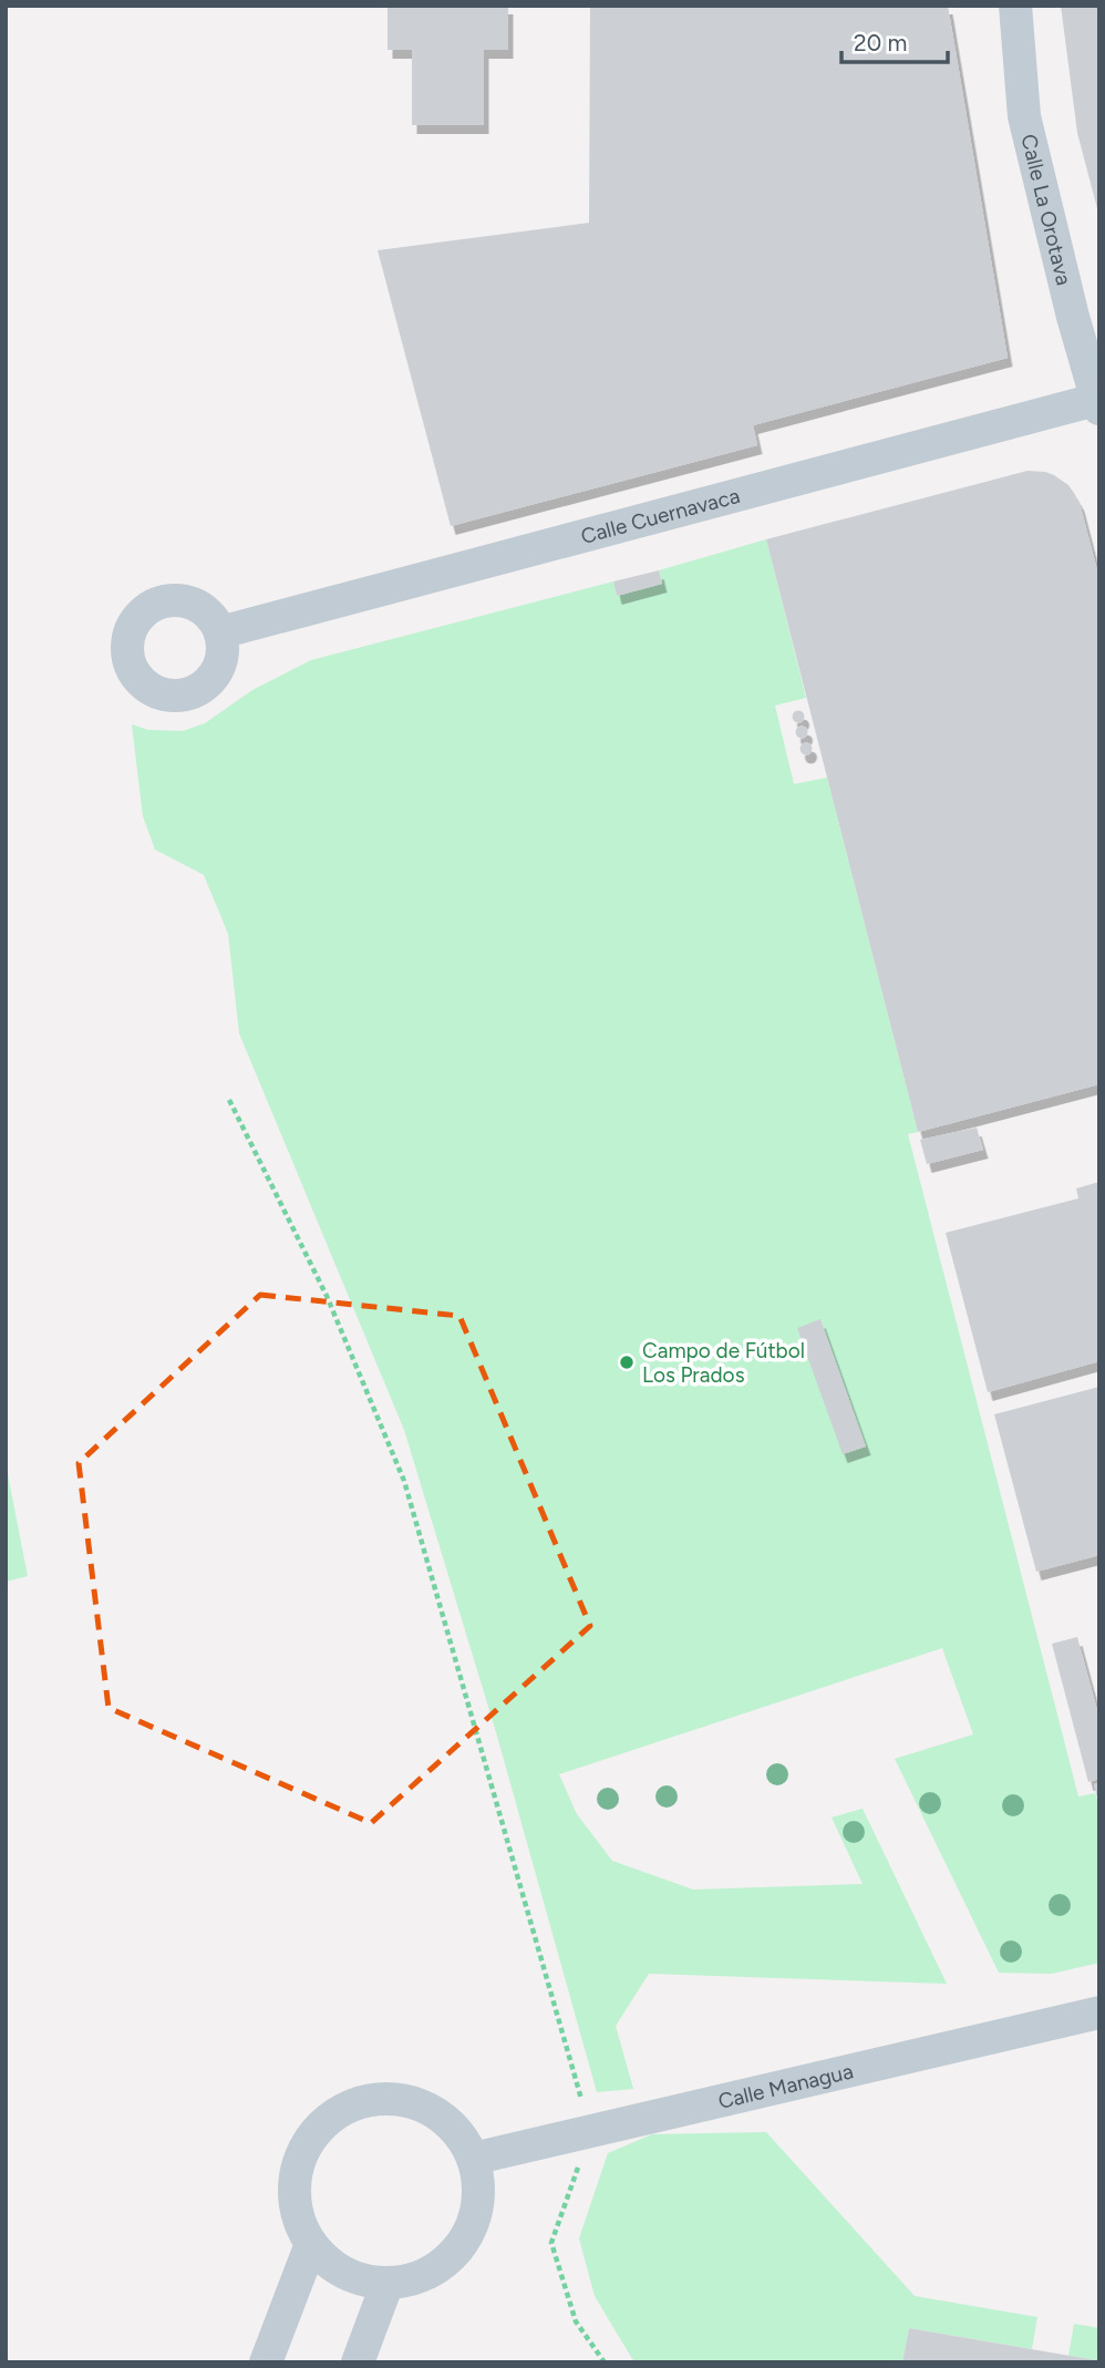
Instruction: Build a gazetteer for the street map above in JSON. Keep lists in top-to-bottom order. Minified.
{"streets":{"street":["Calle La Orotava","Calle Cuernavaca","Calle Managua"]},"crossings":[["Calle La Orotava","Calle Cuernavaca"]],"places":["Campo de Fútbol Los Prados"],"scale_bar":"20 m"}
